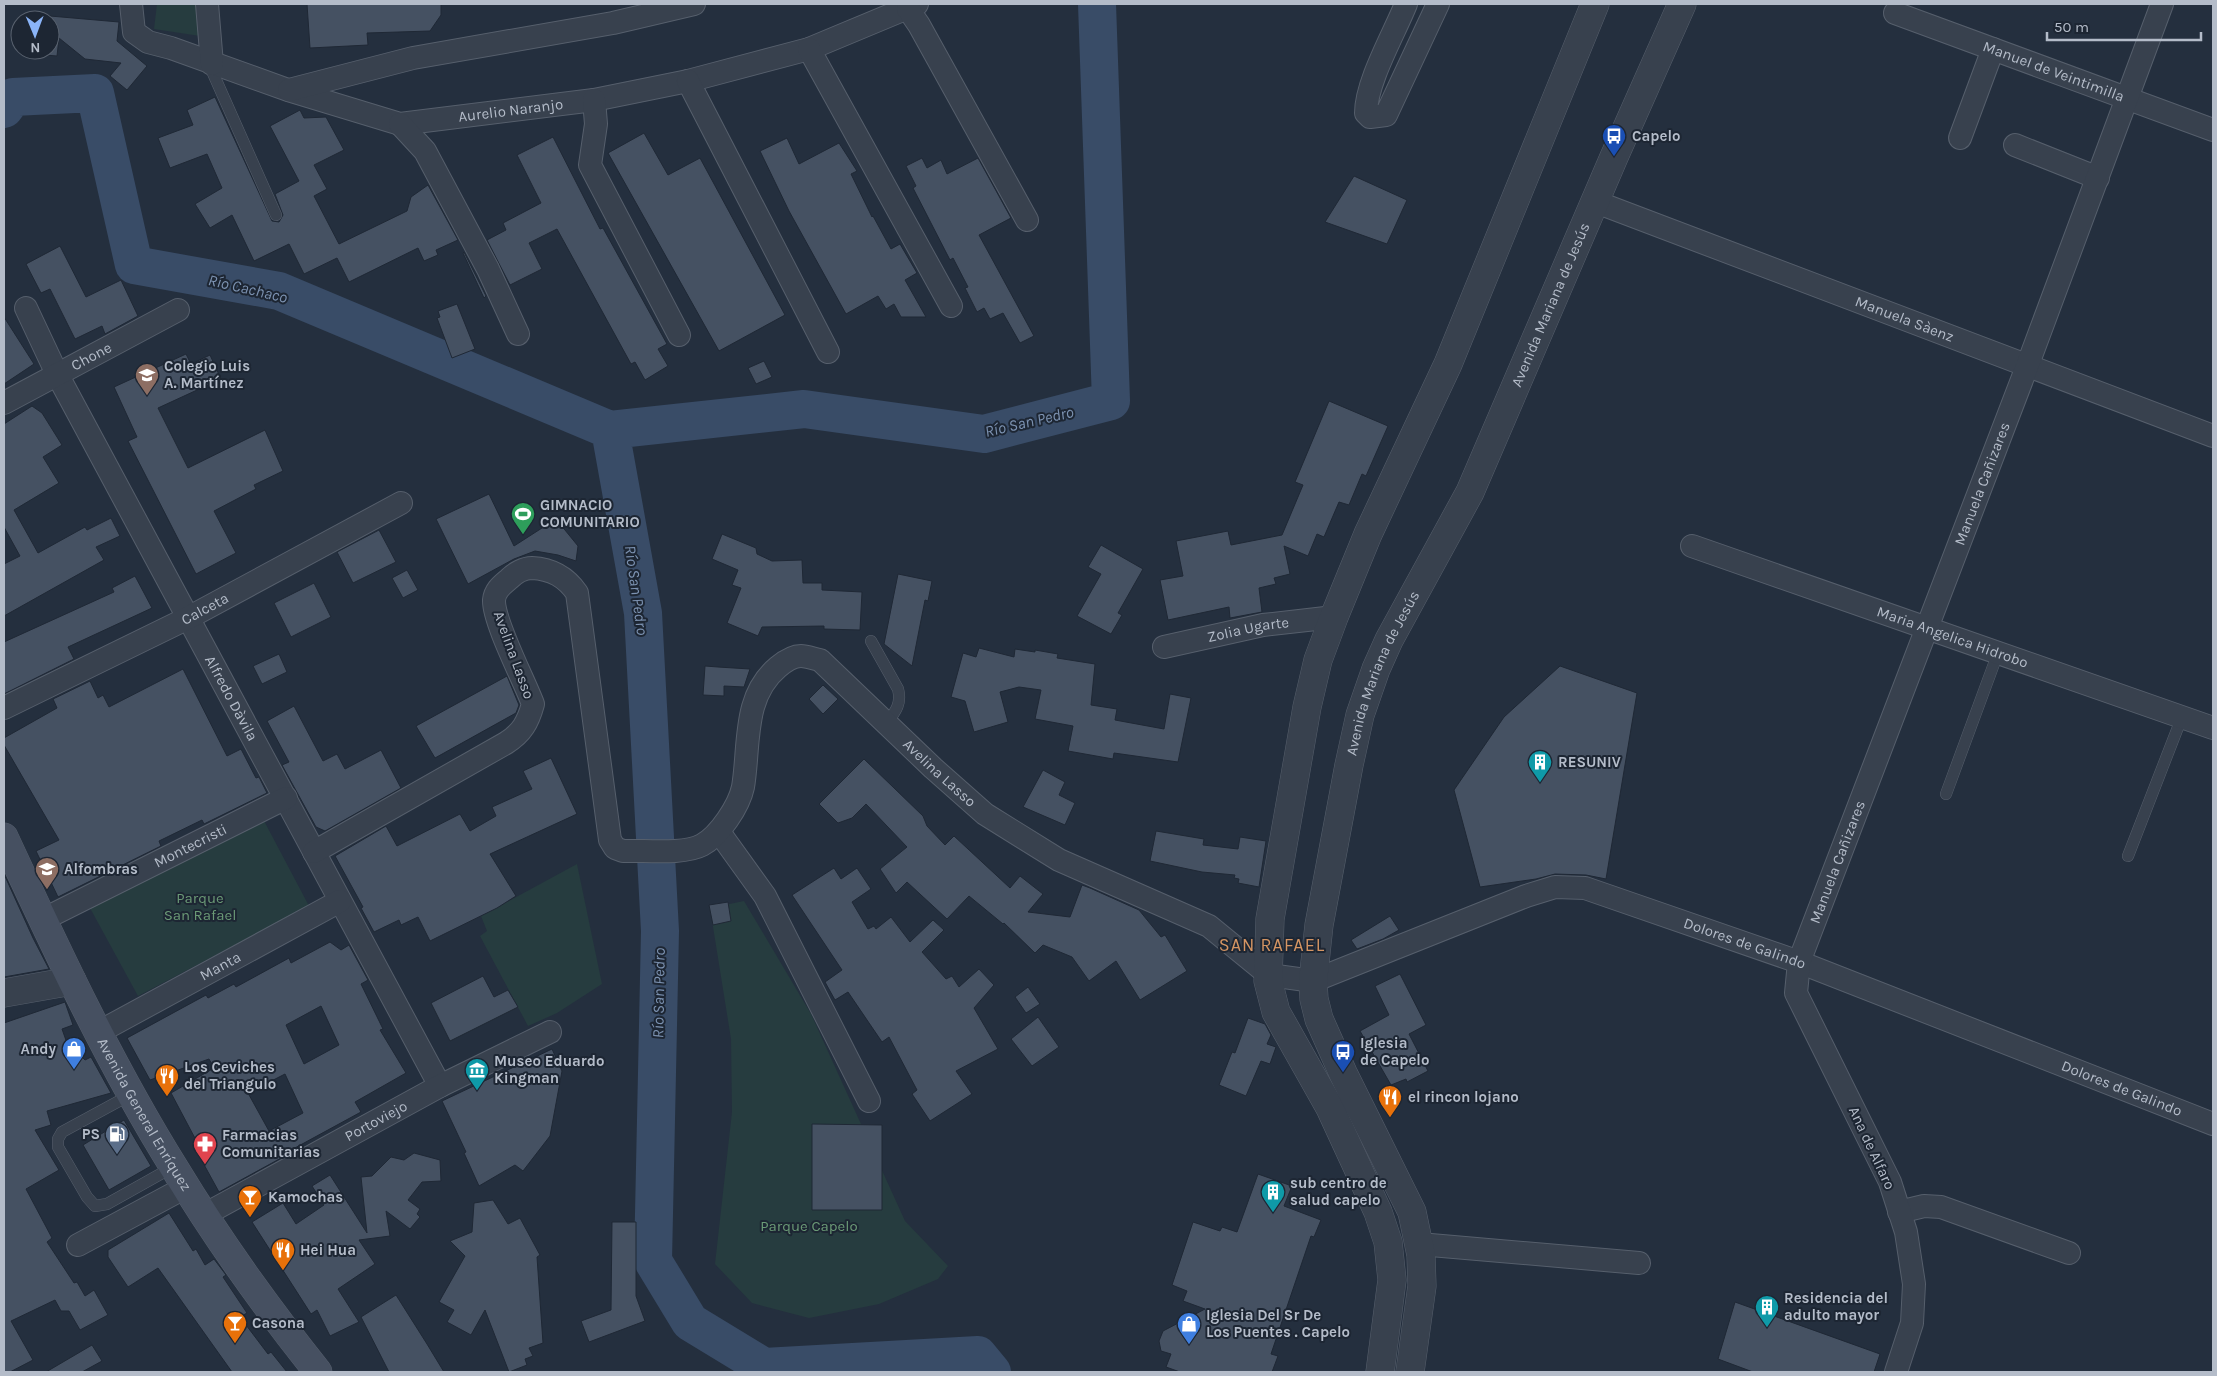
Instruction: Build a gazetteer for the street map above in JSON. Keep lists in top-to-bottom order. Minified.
{"streets":{"main road":["Avenida General Enríquez"],"street":["Manuel de Veintimilla","Aurelio Naranjo","Avenida Mariana de Jesús","Manuela Sàenz","Chone","Manuela Cañizares","Calceta","ZoIia Ugarte","Maria Angelica Hidrobo","Avelina Lasso","Alfredo Dàvila","Montecristi","Dolores de Galindo","Manta","Portoviejo","Ana de Alfaro"]},"crossings":[["Manuel de Veintimilla","Manuela Cañizares"],["Avenida Mariana de Jesús","Manuela Sàenz"],["Avenida Mariana de Jesús","Dolores de Galindo"],["Manuela Sàenz","Manuela Cañizares"],["Chone","Alfredo Dàvila"],["Manuela Cañizares","Maria Angelica Hidrobo"],["Manuela Cañizares","Dolores de Galindo"],["Manuela Cañizares","Ana de Alfaro"],["Calceta","Alfredo Dàvila"],["Avelina Lasso","Alfredo Dàvila"],["Avelina Lasso","Dolores de Galindo"],["Alfredo Dàvila","Montecristi"],["Alfredo Dàvila","Manta"],["Alfredo Dàvila","Portoviejo"],["Montecristi","Avenida General Enríquez"],["Dolores de Galindo","Ana de Alfaro"],["Manta","Avenida General Enríquez"],["Avenida General Enríquez","Portoviejo"]],"districts":["SAN RAFAEL"],"water":["Río Cachaco","Río San Pedro"],"parks":["Parque San Rafael","Parque Capelo"],"places":{"bus stop":["Capelo","Iglesia de Capelo"],"school or university":["Colegio Luis A. Martínez","Alfombras"],"sports":["GIMNACIO COMUNITARIO"],"building":["RESUNIV","sub centro de salud capelo","Residencia del adulto mayor"],"shop":["Andy","Iglesia Del Sr De Los Puentes . Capelo"],"museum":["Museo Eduardo Kingman"],"restaurant":["Los Ceviches del Triangulo","el rincon lojano","Hei Hua"],"fuel station":["PS"],"pharmacy":["Farmacias Comunitarias"],"bar":["Kamochas","Casona"]},"scale_bar":"50 m","north":"bottom"}
